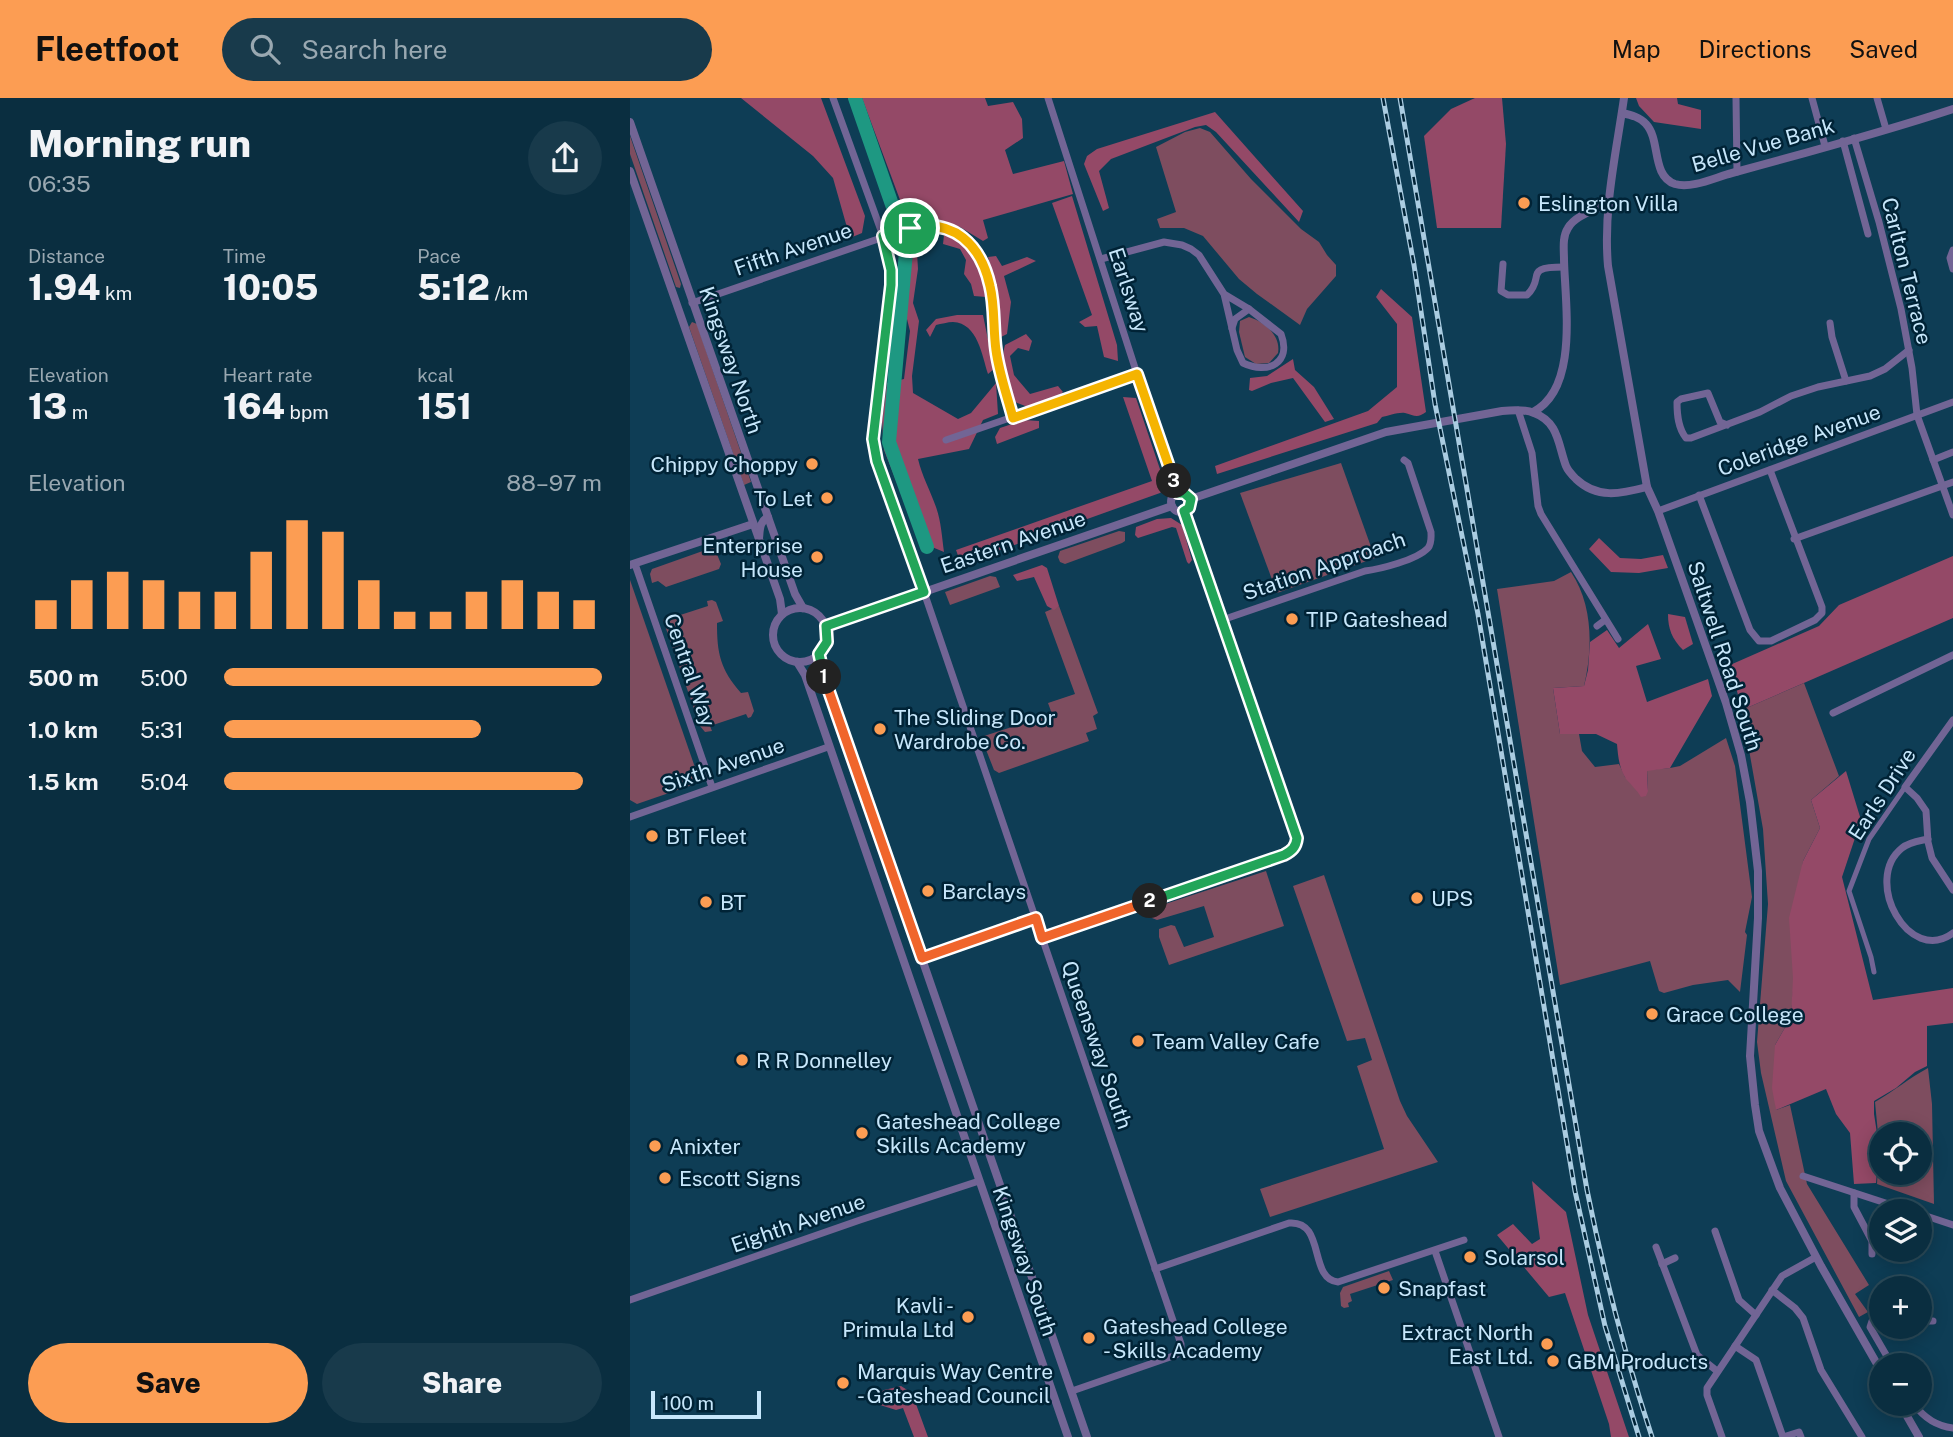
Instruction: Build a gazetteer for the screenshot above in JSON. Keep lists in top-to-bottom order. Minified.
{"streets":{"street":["Belle Vue Bank","Fifth Avenue","Carlton Terrace","Earlsway","Kingsway North","Coleridge Avenue","Eastern Avenue","Station Approach","Saltwell Road South","Central Way","Sixth Avenue","Earls Drive","Queensway South","Eighth Avenue","Kingsway South"]},"crossings":[["Belle Vue Bank","Carlton Terrace"],["Belle Vue Bank","Saltwell Road South"],["Fifth Avenue","Kingsway North"],["Fifth Avenue","Queensway South"],["Carlton Terrace","Coleridge Avenue"],["Earlsway","Eastern Avenue"],["Kingsway North","Eastern Avenue"],["Kingsway North","Kingsway South"],["Coleridge Avenue","Saltwell Road South"],["Eastern Avenue","Queensway South"],["Eastern Avenue","Kingsway South"],["Central Way","Sixth Avenue"],["Sixth Avenue","Kingsway South"],["Queensway South","Kingsway South"],["Eighth Avenue","Kingsway South"]],"places":["Eslington Villa","Chippy Choppy","To Let","Enterprise House","TIP Gateshead","The Sliding Door Wardrobe Co.","BT Fleet","Barclays","UPS","BT","Grace College","Team Valley Cafe","R R Donnelley","Gateshead College Skills Academy","Anixter","Escott Signs","Solarsol","Snapfast","Kavli - Primula Ltd","Gateshead College - Skills Academy","Extract North East Ltd.","GBM Products","Marquis Way Centre - Gateshead Council"],"scale_bar":"100 m","page":{"header":"Fleetfoot","search":"Search here","nav":["Map","Directions","Saved"],"heading":["Morning run","06:35"],"stats":[["Distance","1.94 km"],["Time","10:05"],["Pace","5:12 /km"],["Elevation","13 m"],["Heart rate","164 bpm"],["kcal","151"]],"chart":["Elevation","88–97 m"],"pins":["3","1","2"],"list":[{"name":"500 m","note":"5:00"},{"name":"1.0 km","note":"5:31"},{"name":"1.5 km","note":"5:04"}],"map_buttons":["+","−"],"buttons":["Save","Share"],"scale":"100 m"}}
